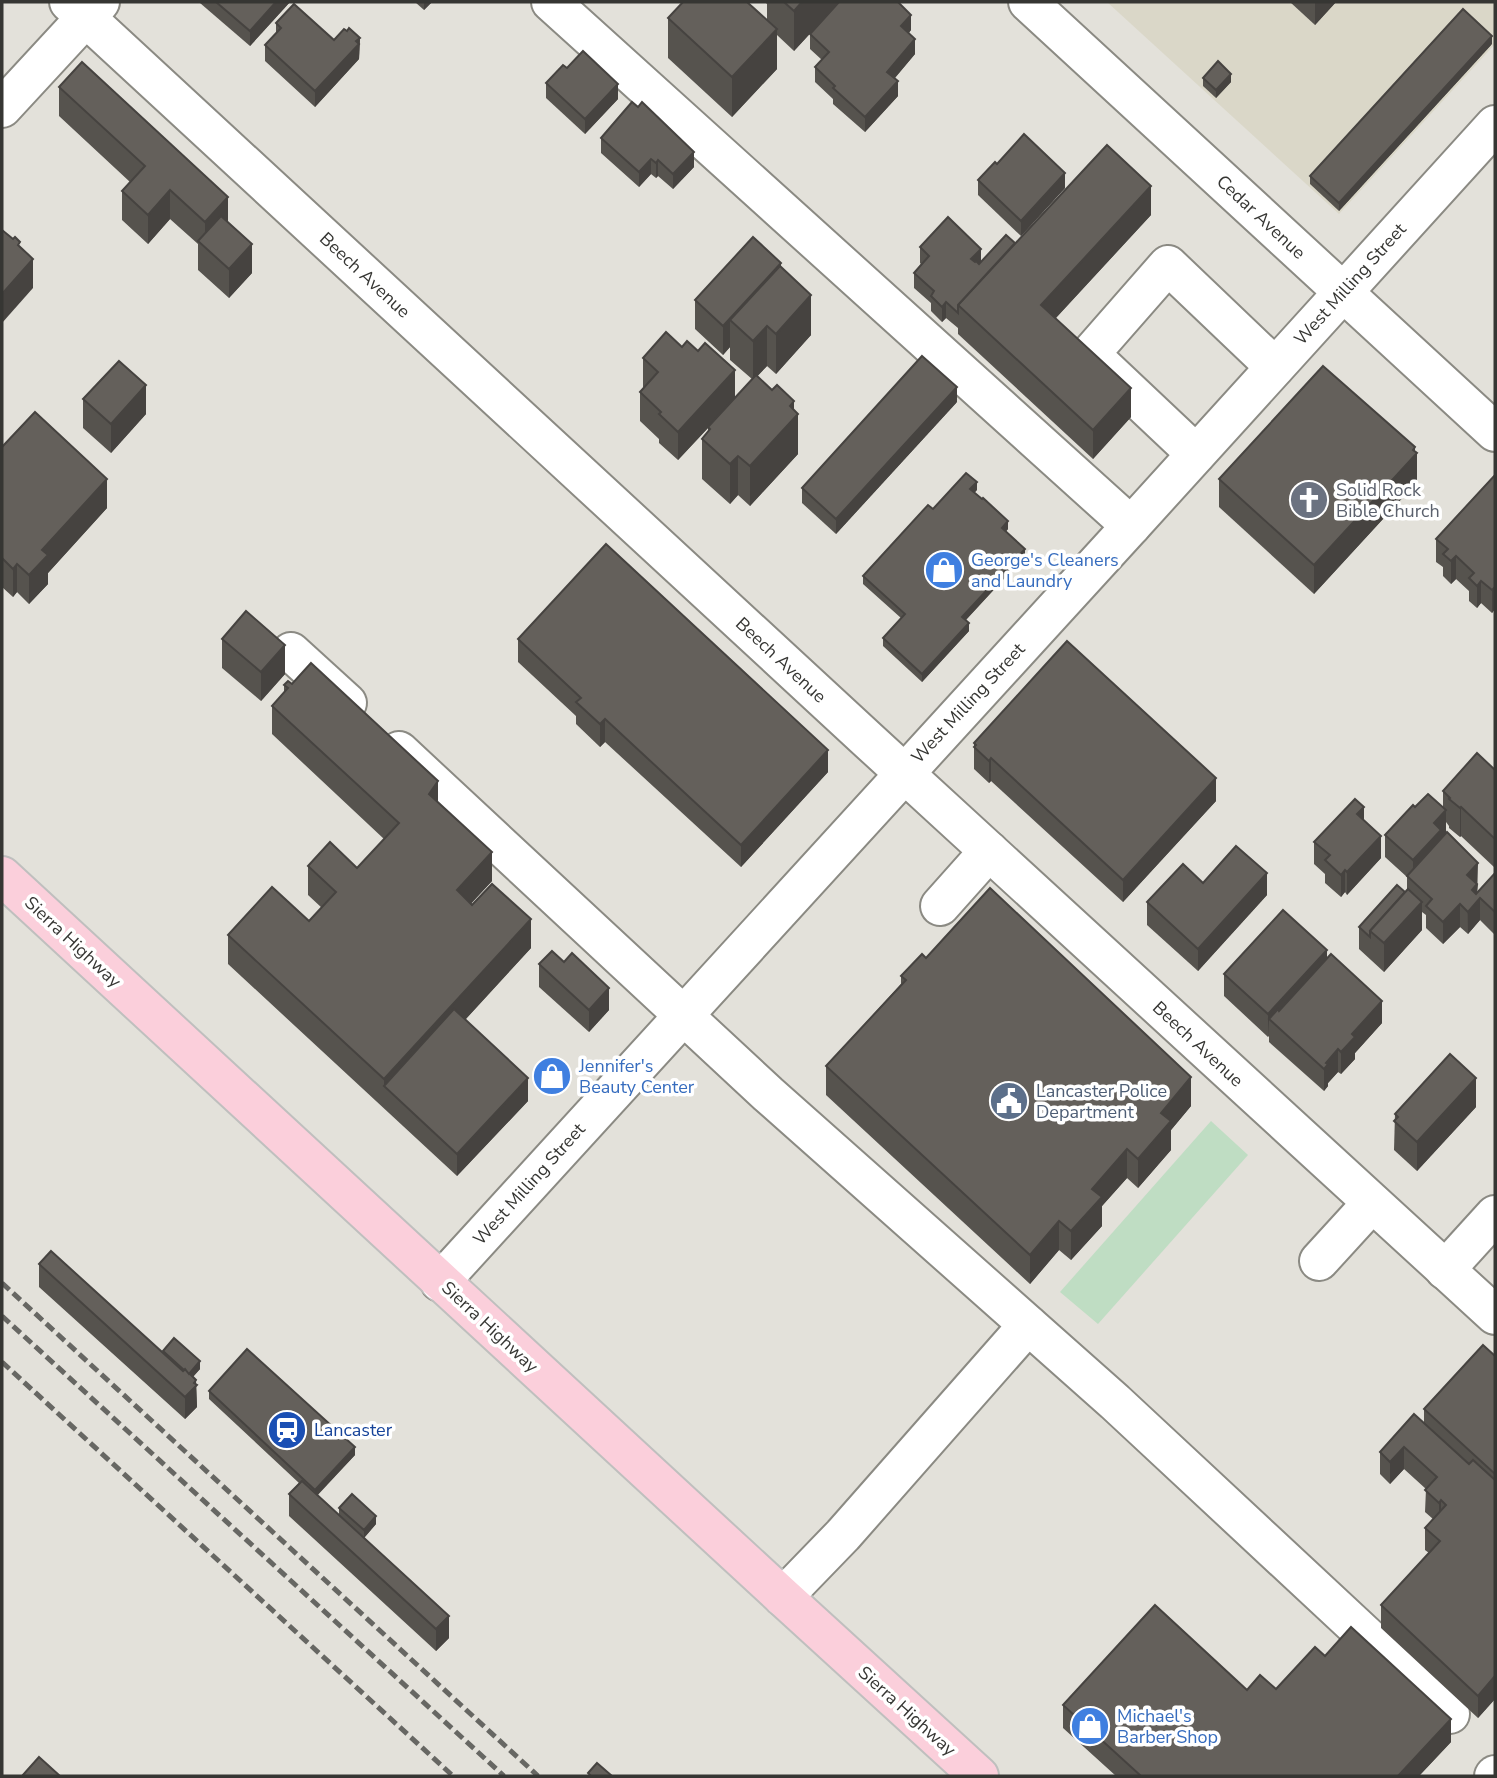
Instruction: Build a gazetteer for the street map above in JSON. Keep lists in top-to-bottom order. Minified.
{"streets":{"main road":["Sierra Highway"],"street":["Cedar Avenue","Beech Avenue","West Milling Street"]},"crossings":[["Cedar Avenue","West Milling Street"],["Beech Avenue","West Milling Street"],["West Milling Street","Sierra Highway"]],"places":{"church":["Solid Rock Bible Church"],"shop":["George's Cleaners and Laundry","Jennifer's Beauty Center","Michael's Barber Shop"],"public building":["Lancaster Police Department"],"station":["Lancaster"]}}
